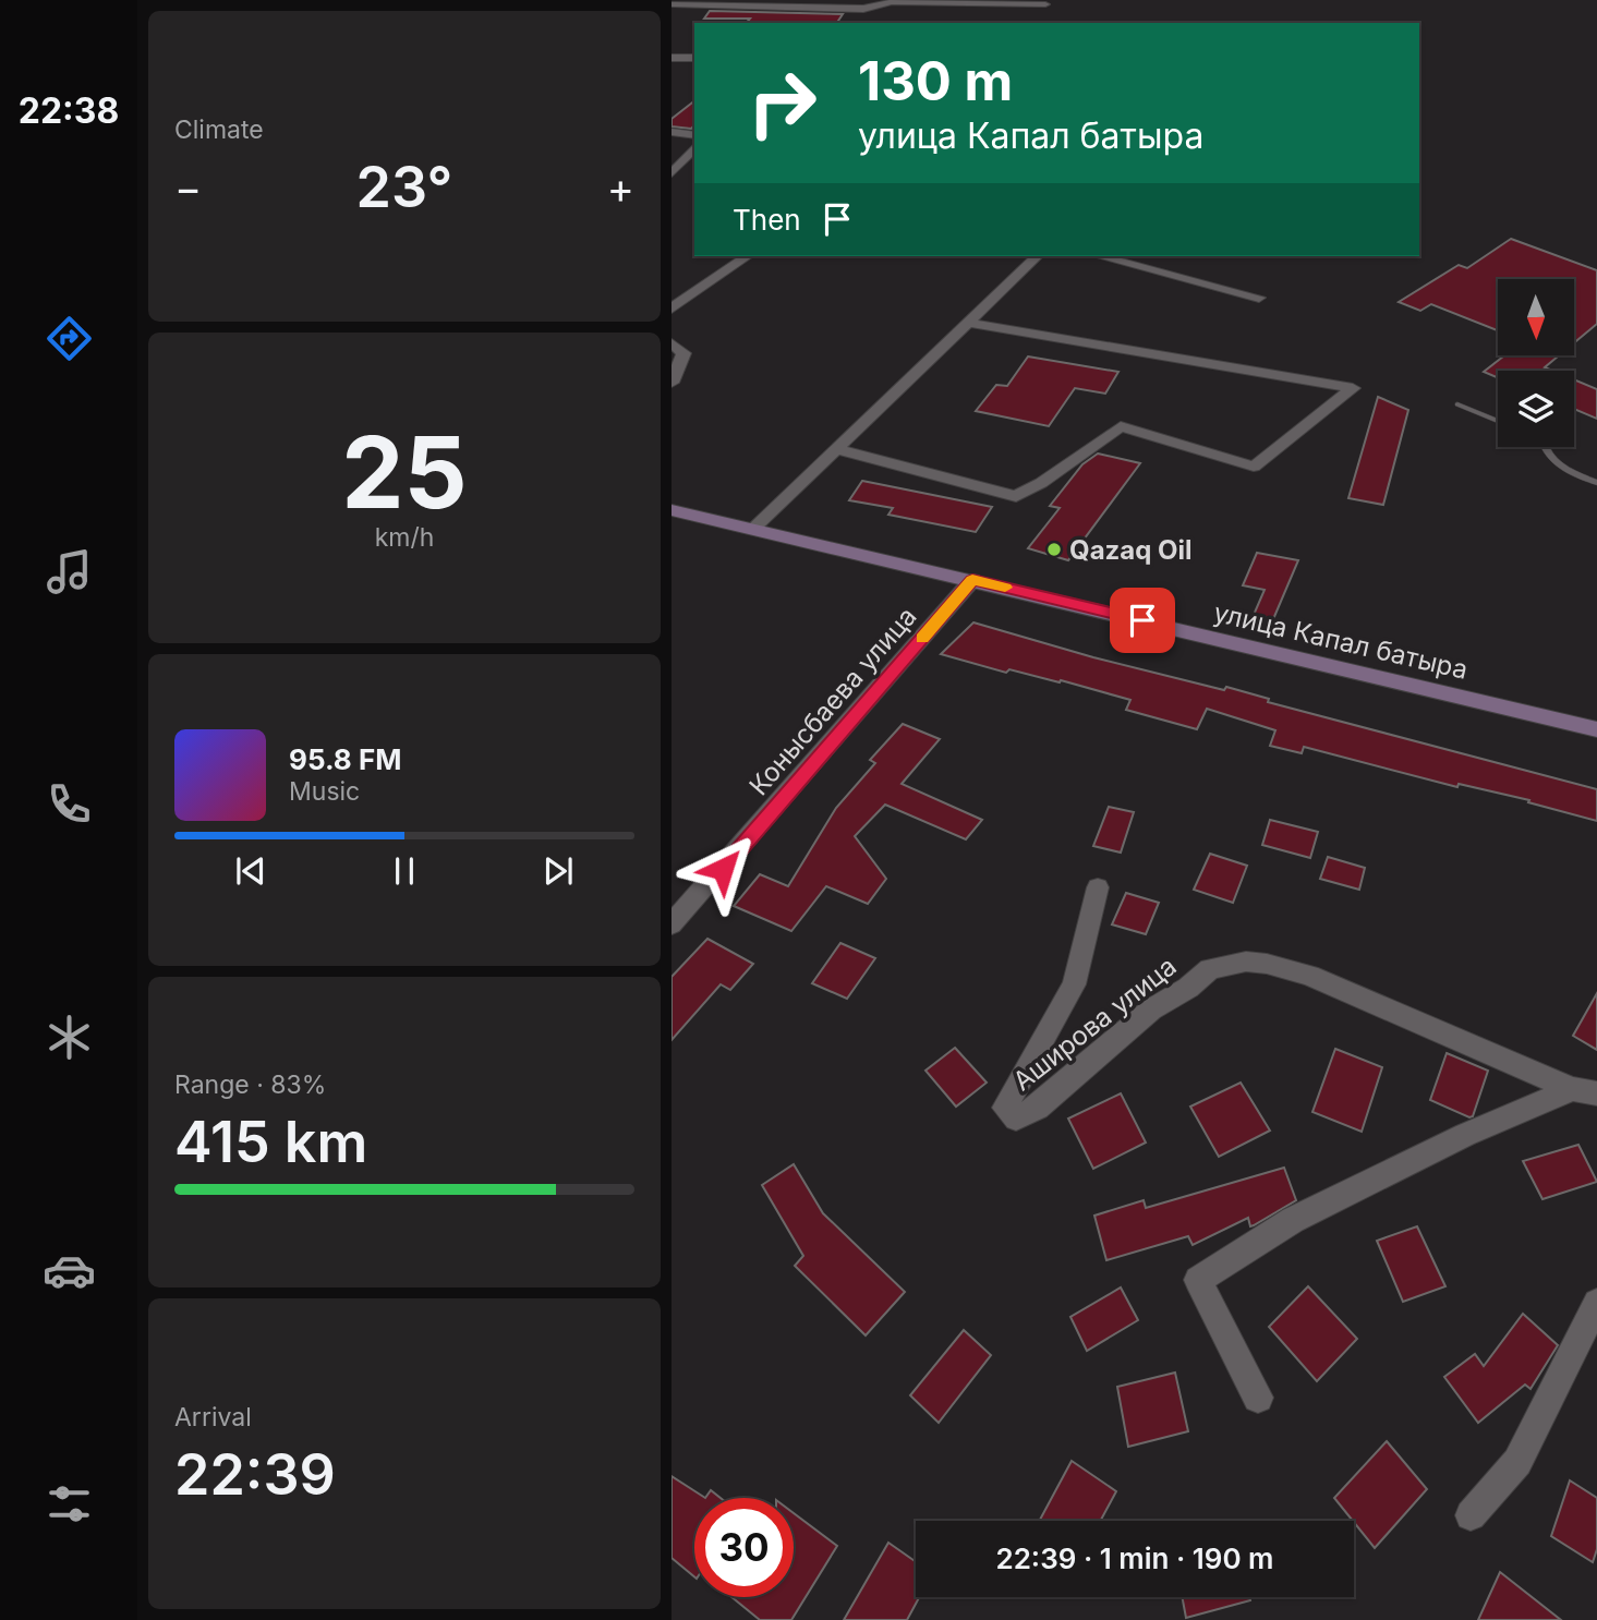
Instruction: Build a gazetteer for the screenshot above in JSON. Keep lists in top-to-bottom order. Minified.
{"streets":{"main road":["улица Капал батыра"],"street":["Конысбаева улица","Аширова улица"]},"crossings":[["улица Капал батыра","Конысбаева улица"]],"places":["Qazaq Oil"],"north":"bottom","page":{"tabs":"22:38","tile":["Climate",["25","km/h"],["Range · 83%","415 km"],["Arrival","22:39"]],"turn":["130 m","улица Капал батыра"],"heat":["−","23°","+"],"then":"Then","song":["95.8 FM","Music"],"limit":"30","trip":"22:39 · 1 min · 190 m"}}
